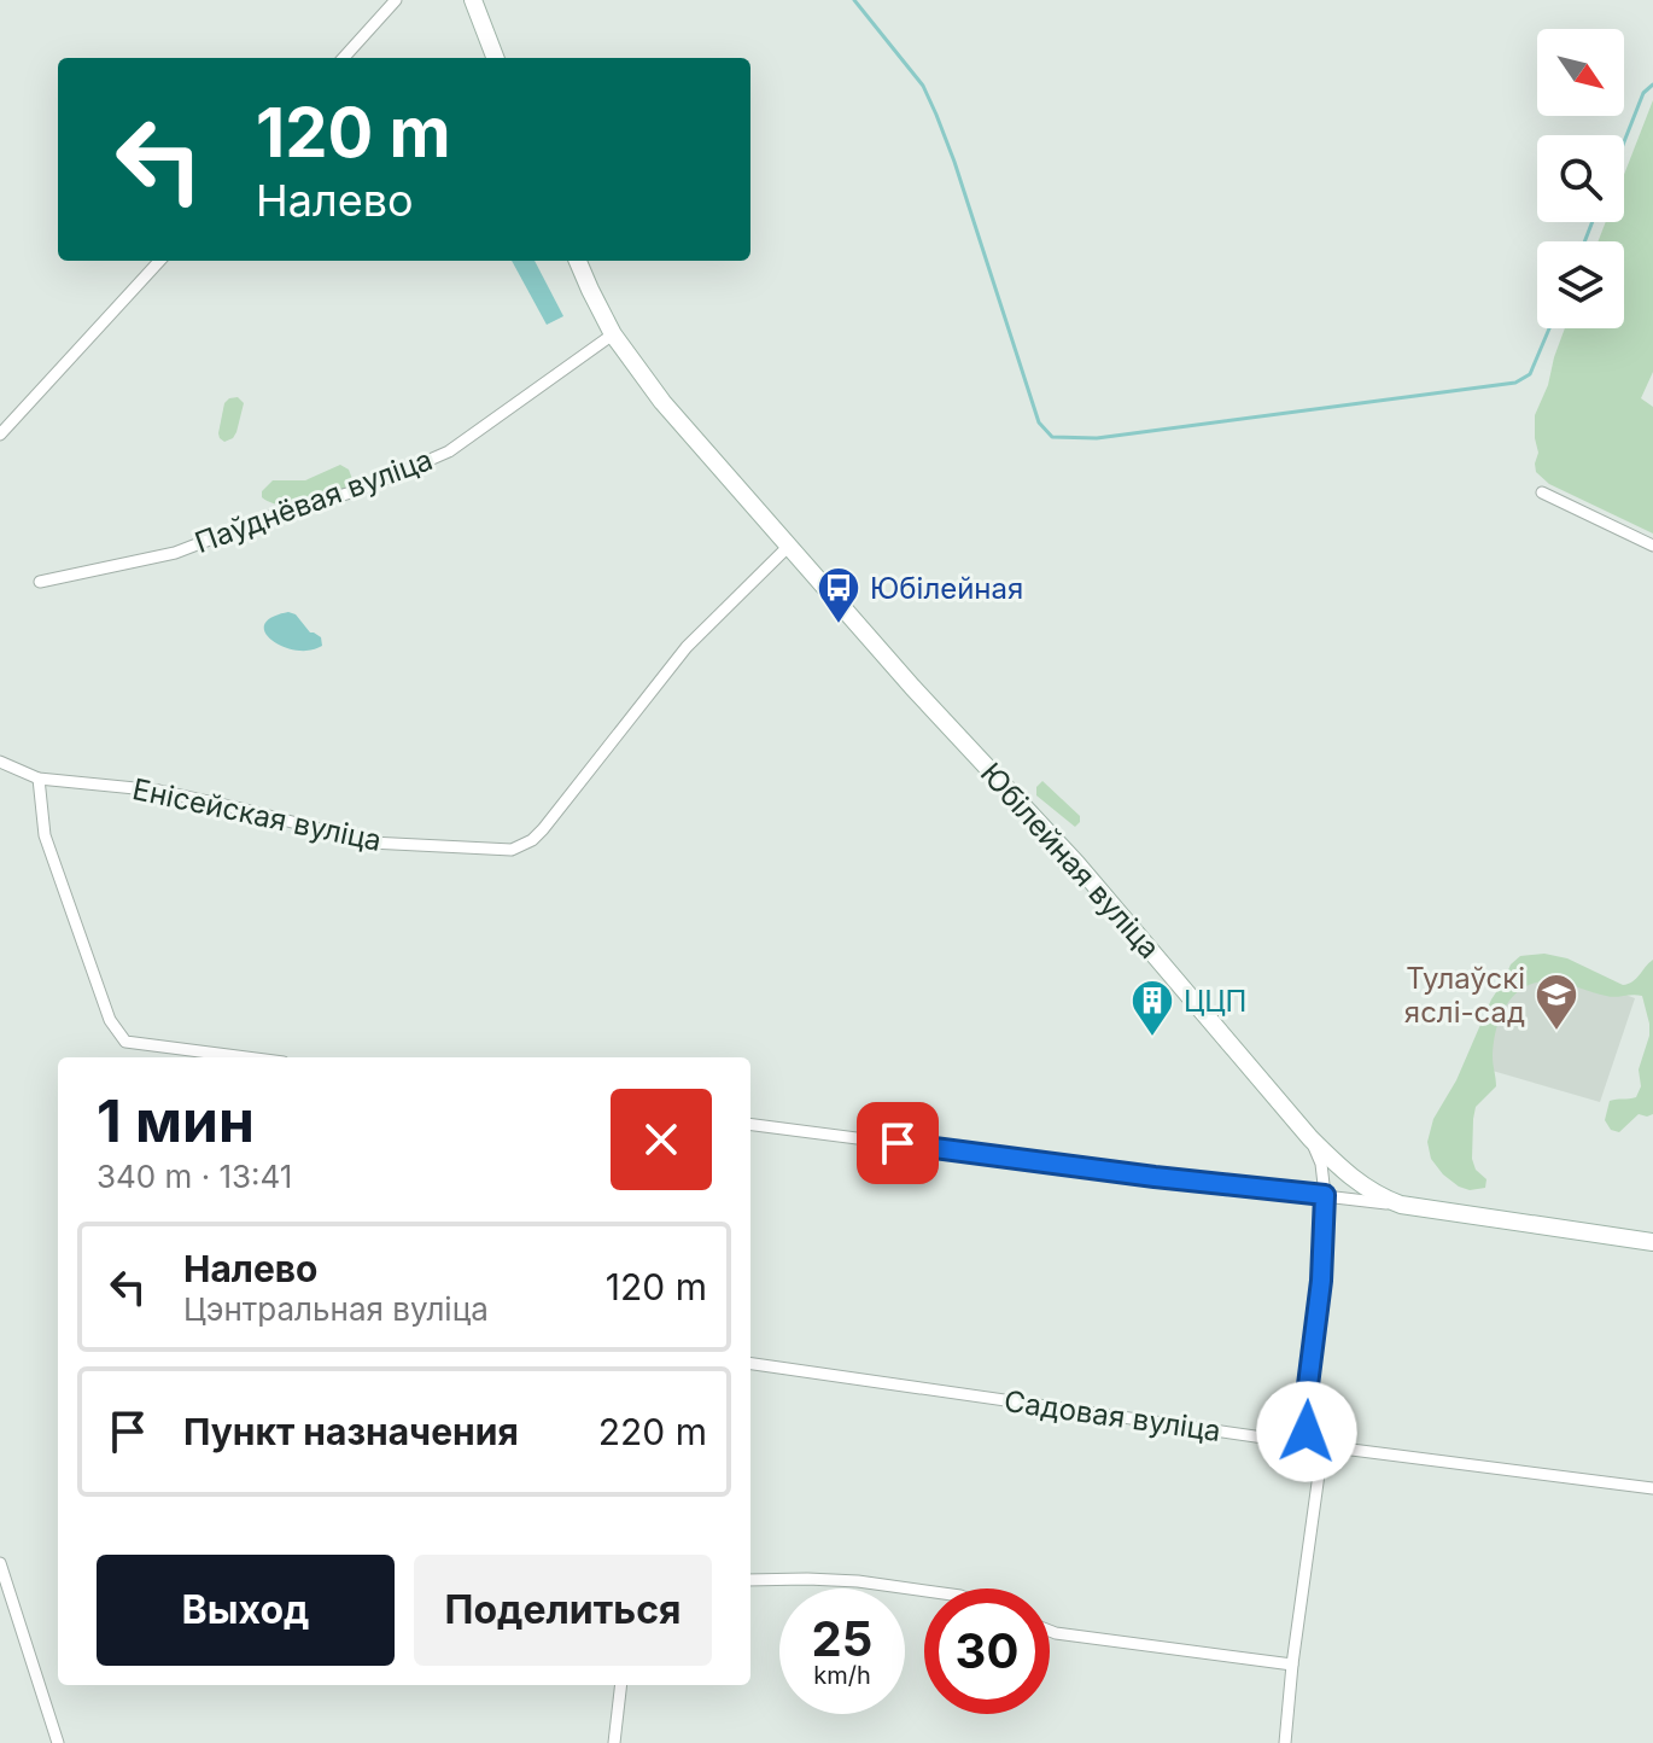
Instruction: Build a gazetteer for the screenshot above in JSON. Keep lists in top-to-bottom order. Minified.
{"streets":{"main road":["Юбілейная вуліца"],"street":["Паўднёвая вуліца","Енісейская вуліца","Садовая вуліца"]},"crossings":[["Паўднёвая вуліца","Юбілейная вуліца"],["Енісейская вуліца","Юбілейная вуліца"]],"places":{"bus stop":["Юбілейная"],"school or university":["Тулаўскі яслі-сад"],"building":["ЦЦП"]},"north":"bottom right","page":{"turn":["120 m","Налево"],"heading":["1 мин","340 m · 13:41"],"list":[{"name":"Налево","note":"Цэнтральная вуліца","value":"120 m"},{"name":"Пункт назначения","value":"220 m"}],"buttons":["Выход","Поделиться"],"speed":"25 km/h","limit":"30"}}
